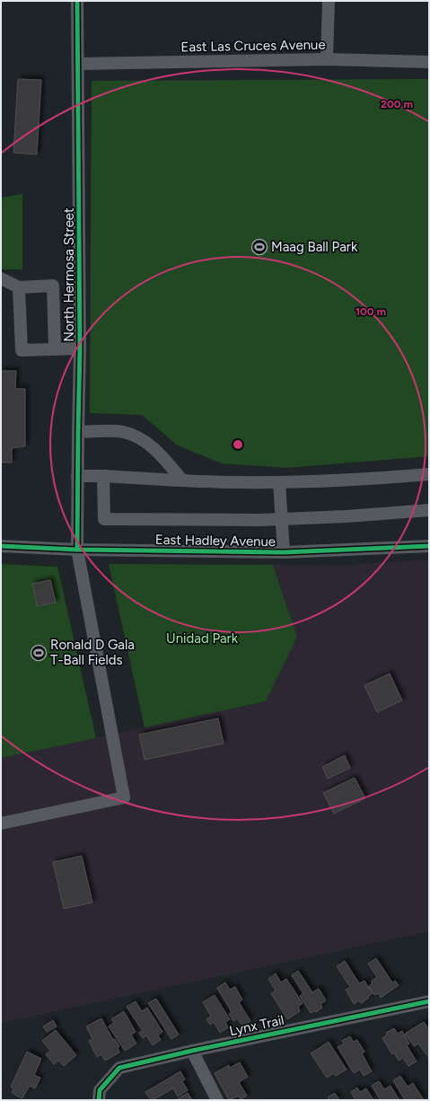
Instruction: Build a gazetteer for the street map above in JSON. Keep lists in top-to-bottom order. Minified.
{"streets":{"street":["East Las Cruces Avenue","North Hermosa Street","East Hadley Avenue","Lynx Trail"]},"crossings":[["East Las Cruces Avenue","North Hermosa Street"],["North Hermosa Street","East Hadley Avenue"]],"parks":["Unidad Park"],"places":{"sports":["Maag Ball Park","Ronald D Gala T-Ball Fields"]},"rings":["200 m","100 m"]}
